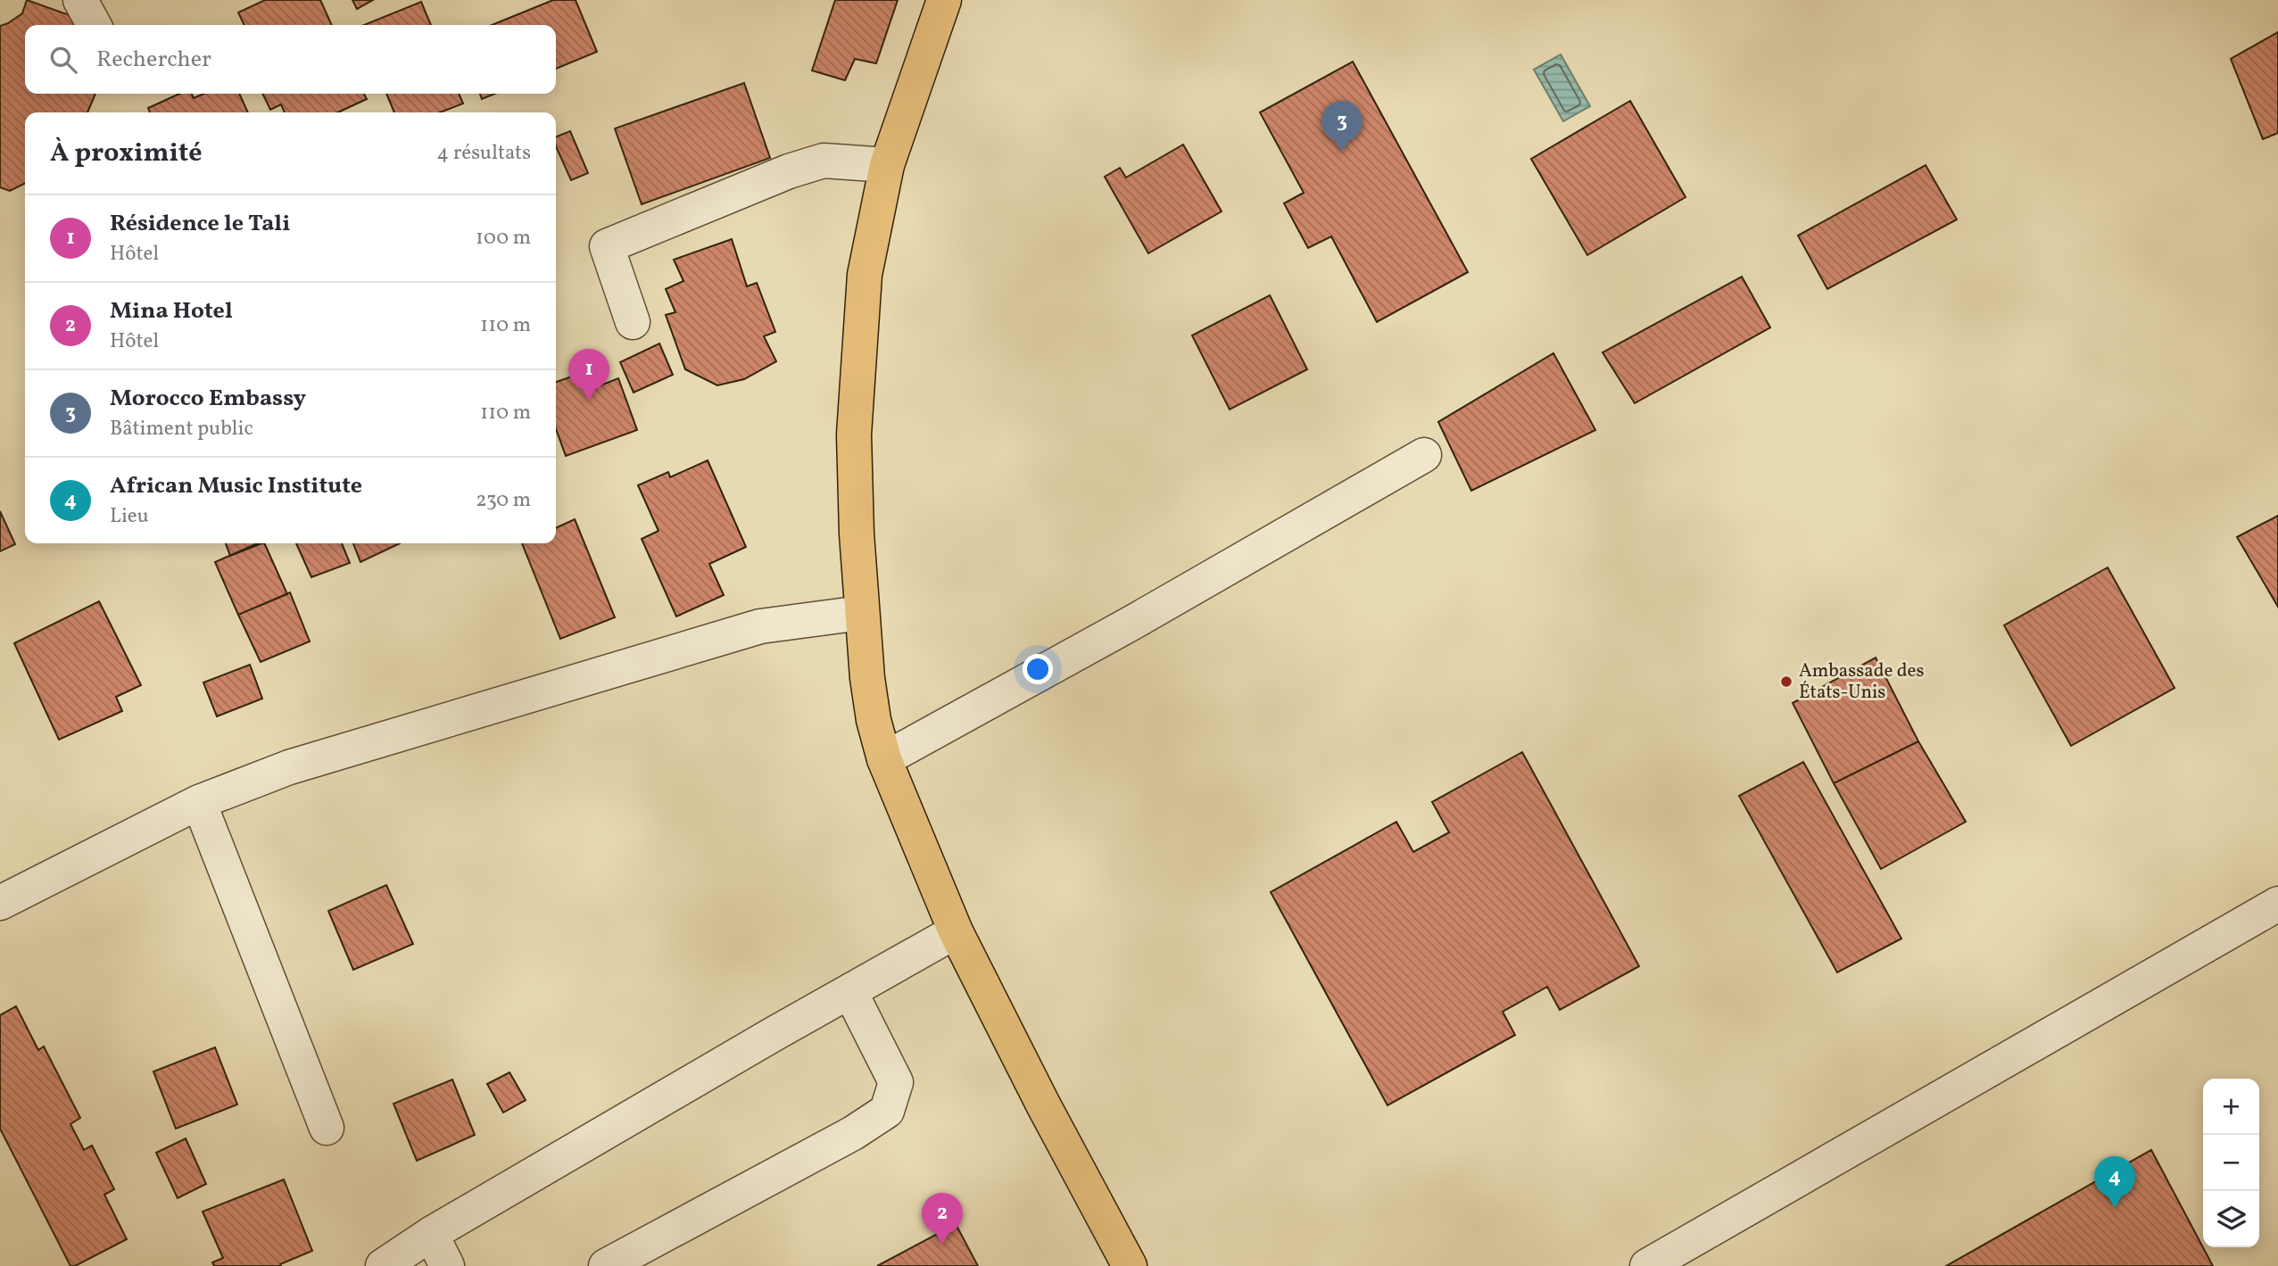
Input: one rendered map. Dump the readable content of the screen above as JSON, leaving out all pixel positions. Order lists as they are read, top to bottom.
{
  "places": ["Ambassade des États-Unis"],
  "page": {
    "search": "Rechercher",
    "pins": [
      "3",
      "1",
      "4",
      "2"
    ],
    "heading": ["À proximité", "4 résultats"],
    "list": [
      {
        "mark": "1",
        "name": "Résidence le Tali",
        "note": "Hôtel",
        "value": "100 m"
      },
      {
        "mark": "2",
        "name": "Mina Hotel",
        "note": "Hôtel",
        "value": "110 m"
      },
      {
        "mark": "3",
        "name": "Morocco Embassy",
        "note": "Bâtiment public",
        "value": "110 m"
      },
      {
        "mark": "4",
        "name": "African Music Institute",
        "note": "Lieu",
        "value": "230 m"
      }
    ],
    "map_buttons": ["+", "−"]
  }
}
